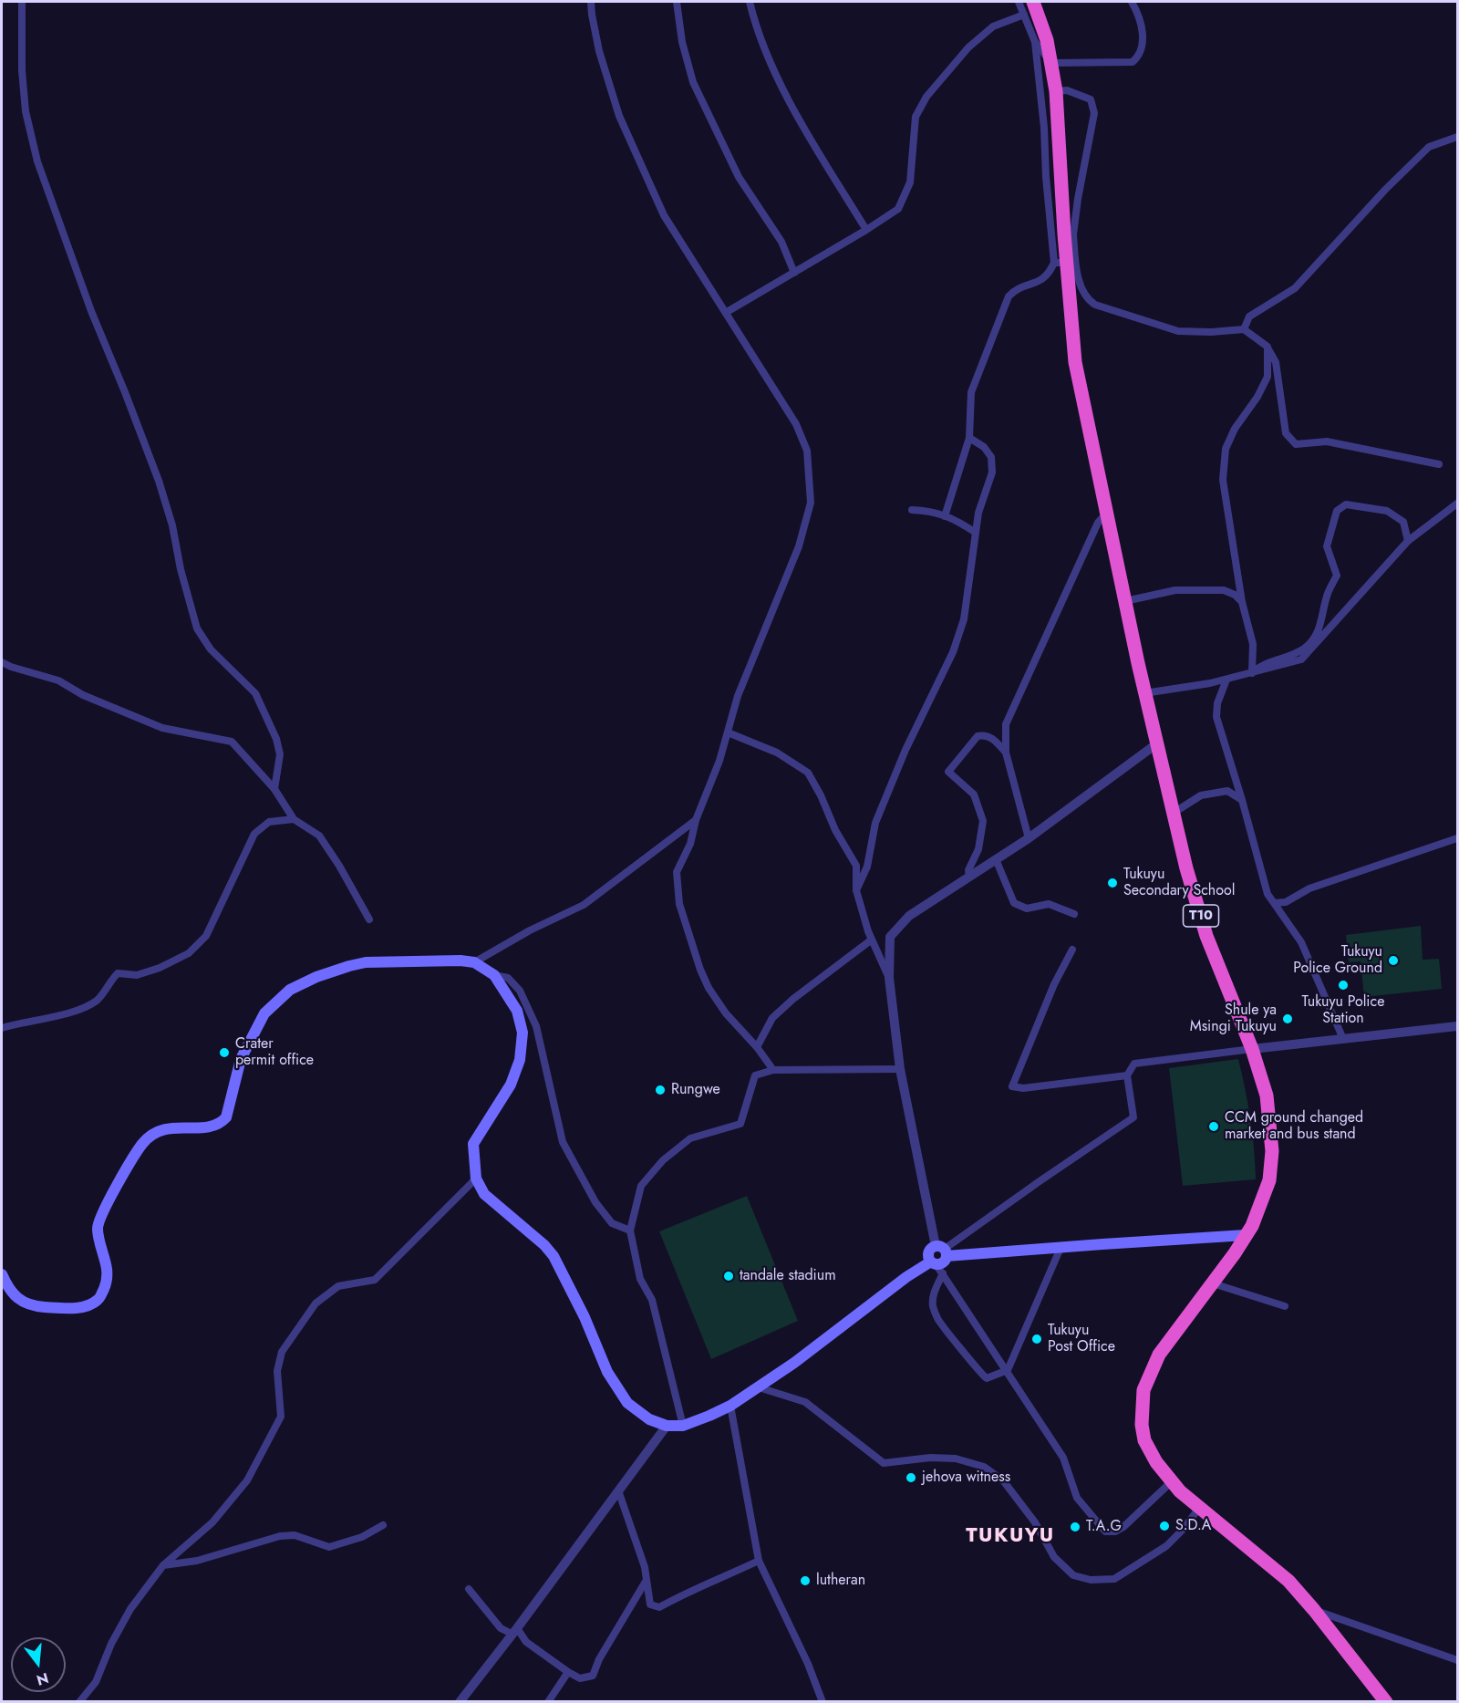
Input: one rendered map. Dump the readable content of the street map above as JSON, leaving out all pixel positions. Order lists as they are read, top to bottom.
{
  "streets": {
    "highway": ["T10"]
  },
  "districts": ["TUKUYU"],
  "places": [
    "Tukuyu Secondary School",
    "Tukuyu Police Ground",
    "Tukuyu Police Station",
    "Shule ya Msingi Tukuyu",
    "Crater permit office",
    "Rungwe",
    "CCM ground changed market and bus stand",
    "tandale stadium",
    "Tukuyu Post Office",
    "jehova witness",
    "S.D.A",
    "T.A.G",
    "lutheran"
  ],
  "north": "bottom"
}
